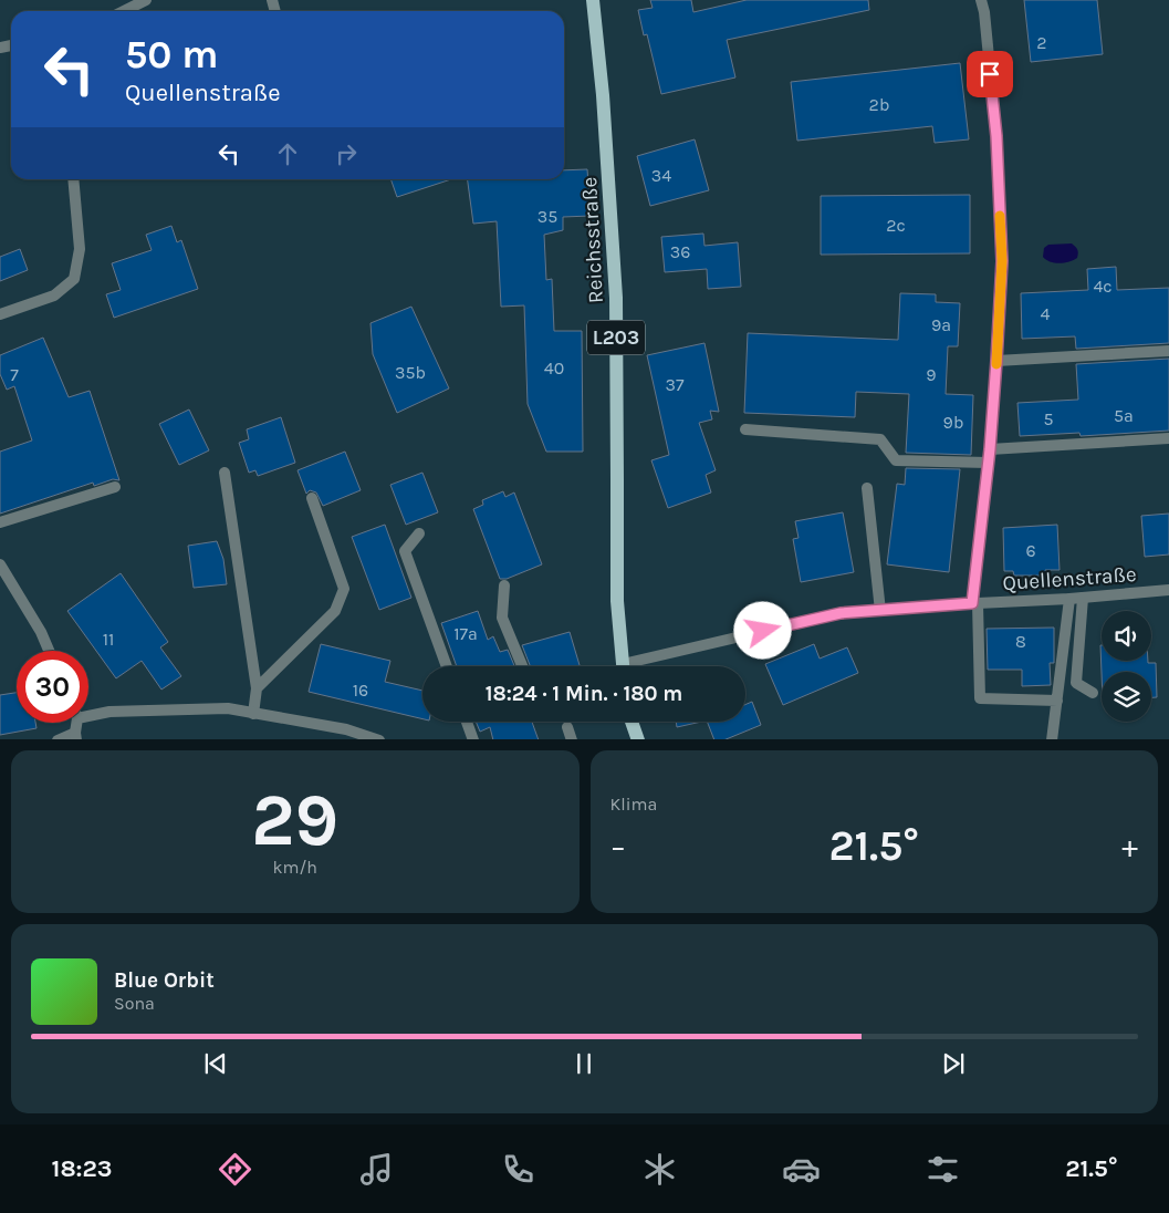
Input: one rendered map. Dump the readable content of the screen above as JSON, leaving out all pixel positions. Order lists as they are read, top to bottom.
{
  "streets": {
    "main road": ["Reichsstraße", "L203"],
    "street": ["Quellenstraße"]
  },
  "house_numbers": [
    "2",
    "2b",
    "34",
    "35",
    "2c",
    "36",
    "4c",
    "4",
    "9a",
    "40",
    "35b",
    "7",
    "9",
    "37",
    "5a",
    "5",
    "9b",
    "6",
    "17a",
    "11",
    "8",
    "16"
  ],
  "page": {
    "turn": ["50 m", "Quellenstraße"],
    "limit": "30",
    "trip": "18:24 · 1 Min. · 180 m",
    "tile": [
      ["29", "km/h"],
      "Klima"
    ],
    "heat": ["−", "21.5°", "+"],
    "song": ["Blue Orbit", "Sona"],
    "tabs": ["18:23", "21.5°"]
  }
}
